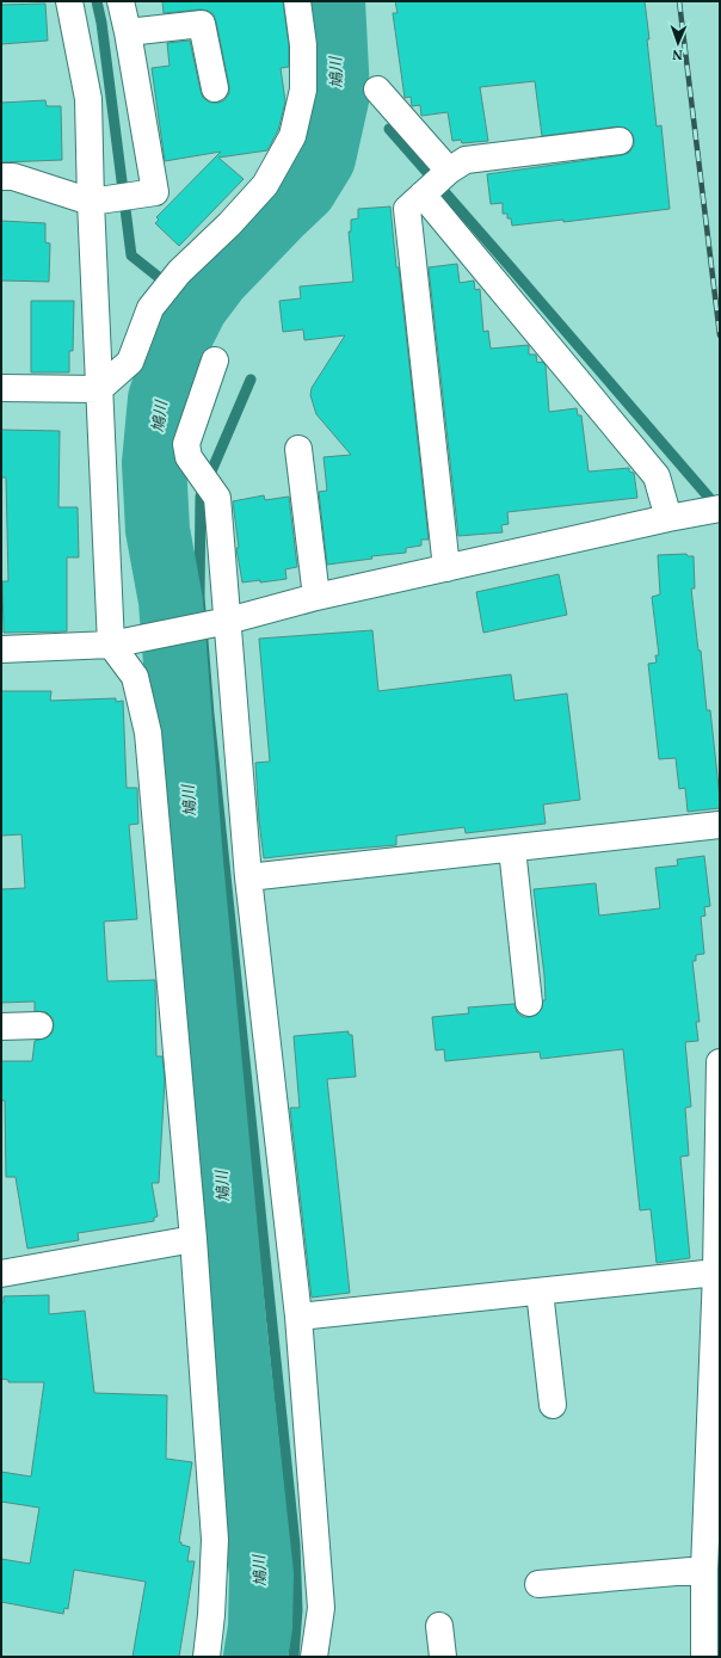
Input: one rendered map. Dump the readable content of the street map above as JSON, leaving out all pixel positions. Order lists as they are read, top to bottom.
{
  "water": ["鳩川"],
  "north": "bottom"
}
